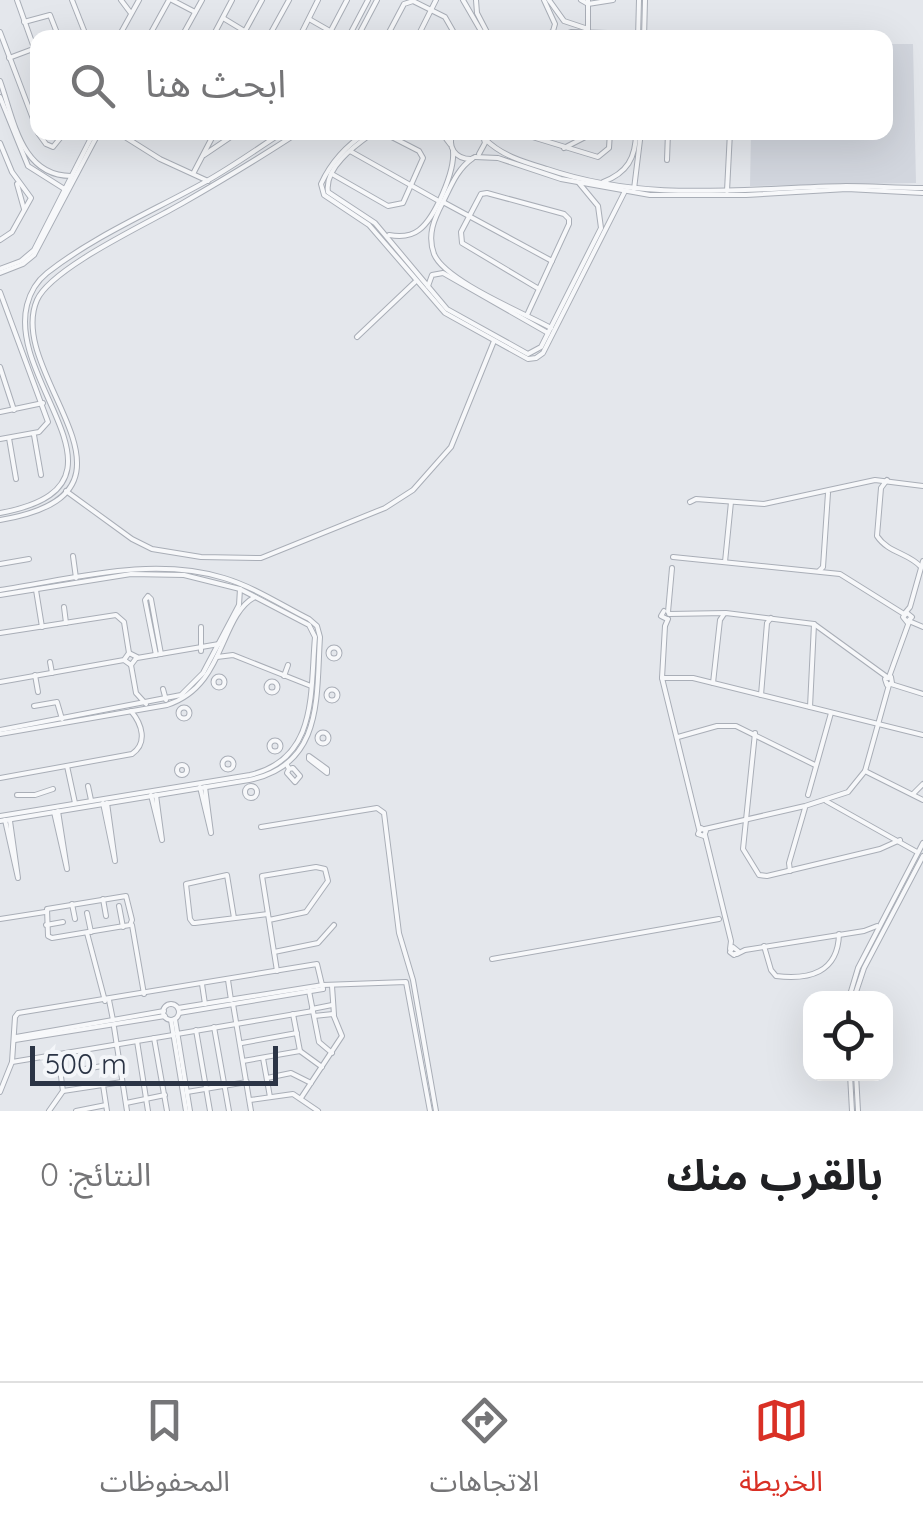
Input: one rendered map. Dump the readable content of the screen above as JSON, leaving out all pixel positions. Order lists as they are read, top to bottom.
{
  "scale_bar": "500 m",
  "page": {
    "search": "ابحث هنا",
    "scale": "500 m",
    "heading": ["بالقرب منك", "النتائج: 0"],
    "nav": ["الخريطة", "الاتجاهات", "المحفوظات"]
  }
}
